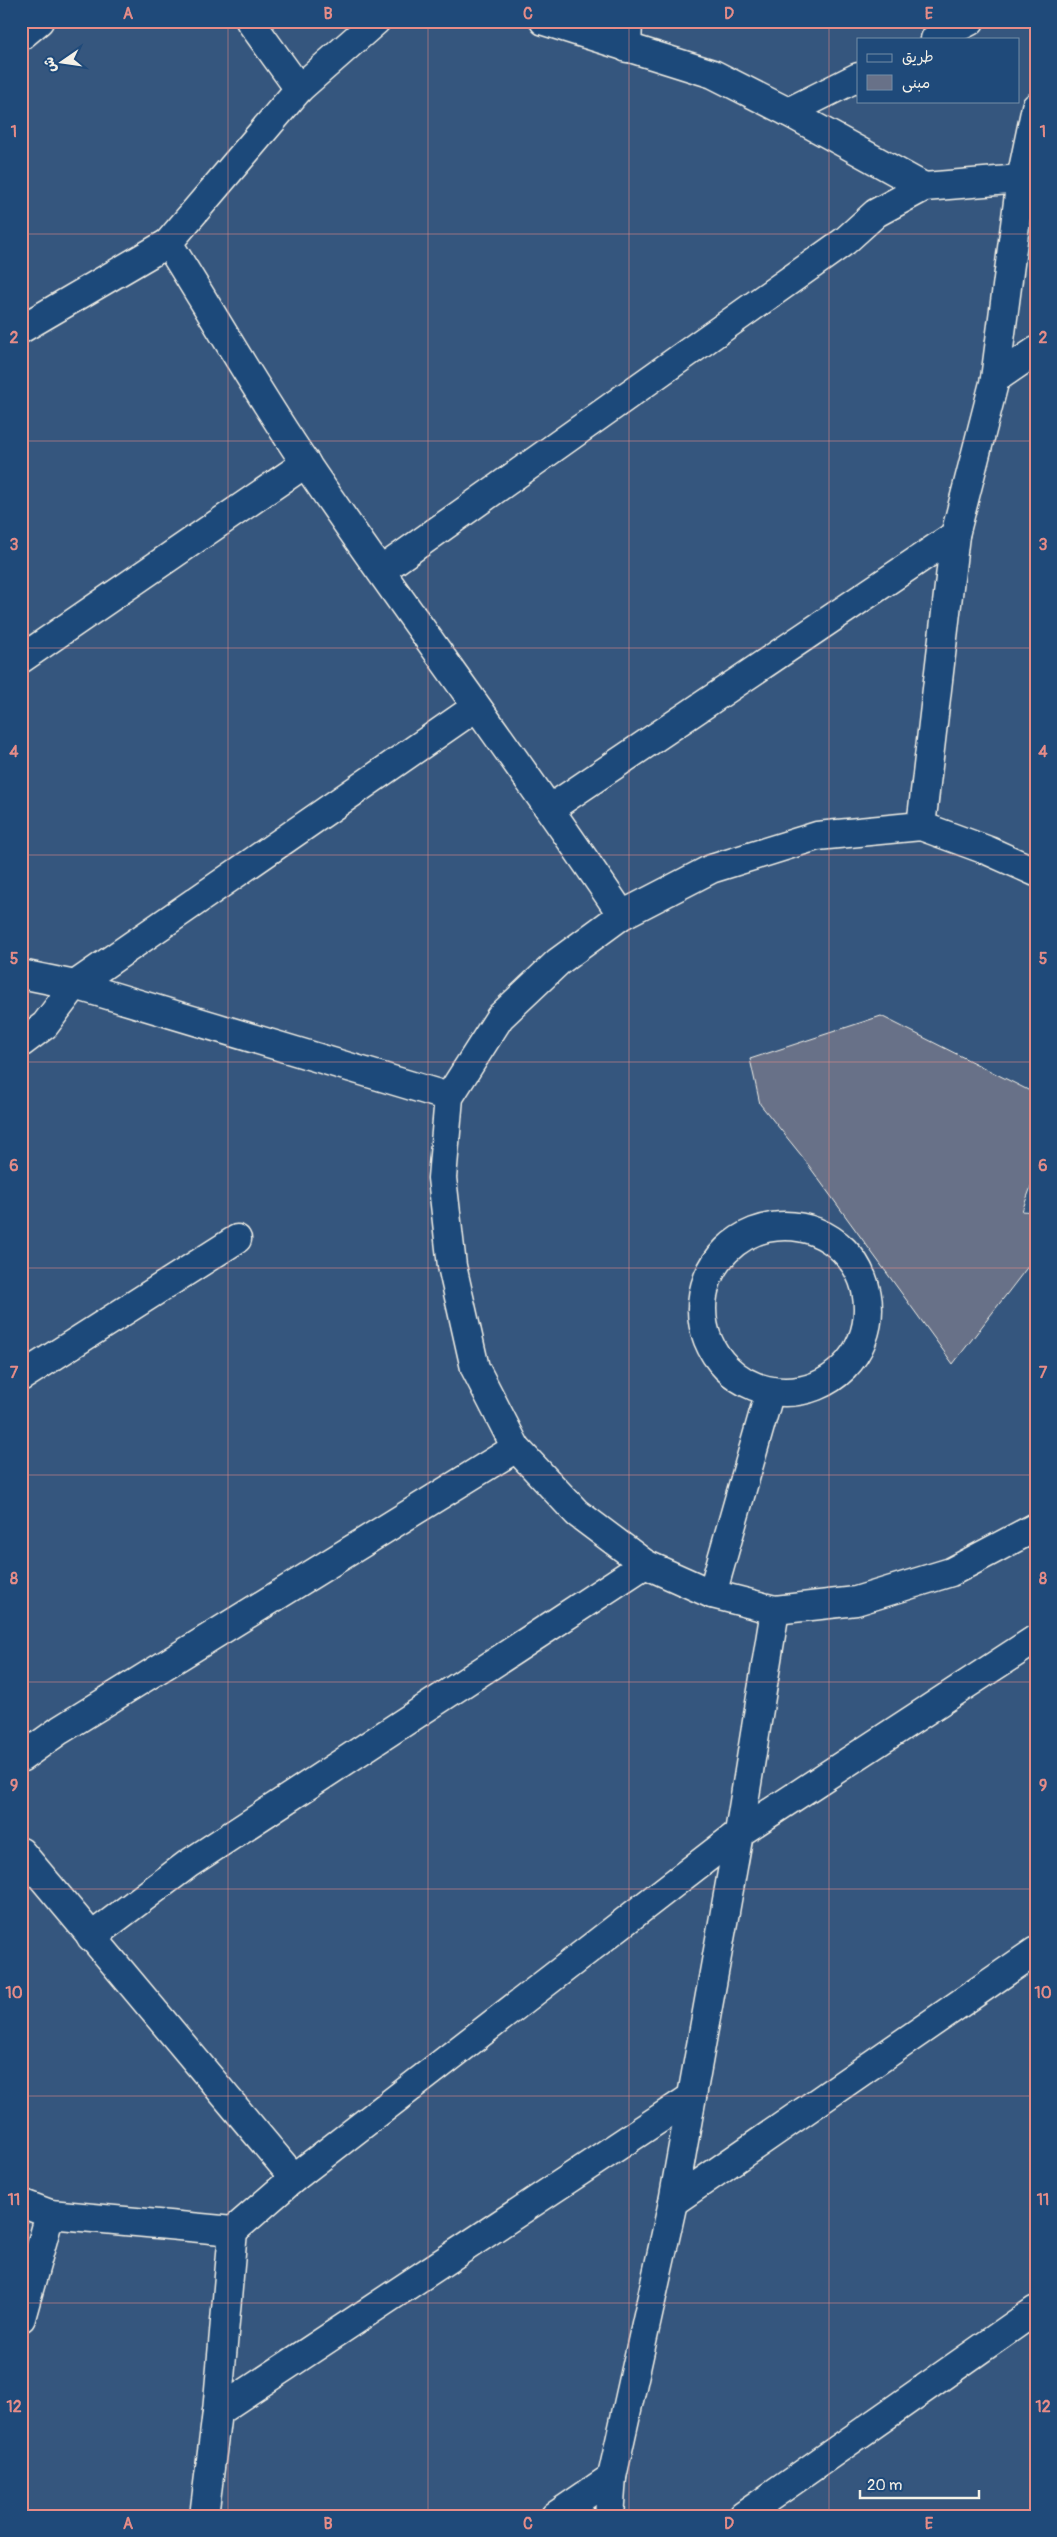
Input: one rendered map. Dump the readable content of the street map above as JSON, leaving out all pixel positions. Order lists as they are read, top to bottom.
{
  "legend": ["طريق", "مبنى"],
  "scale_bar": "20 m",
  "north": "left",
  "grid": {
    "columns": [
      "A",
      "B",
      "C",
      "D",
      "E"
    ],
    "rows": [
      "1",
      "2",
      "3",
      "4",
      "5",
      "6",
      "7",
      "8",
      "9",
      "10",
      "11",
      "12"
    ]
  }
}
